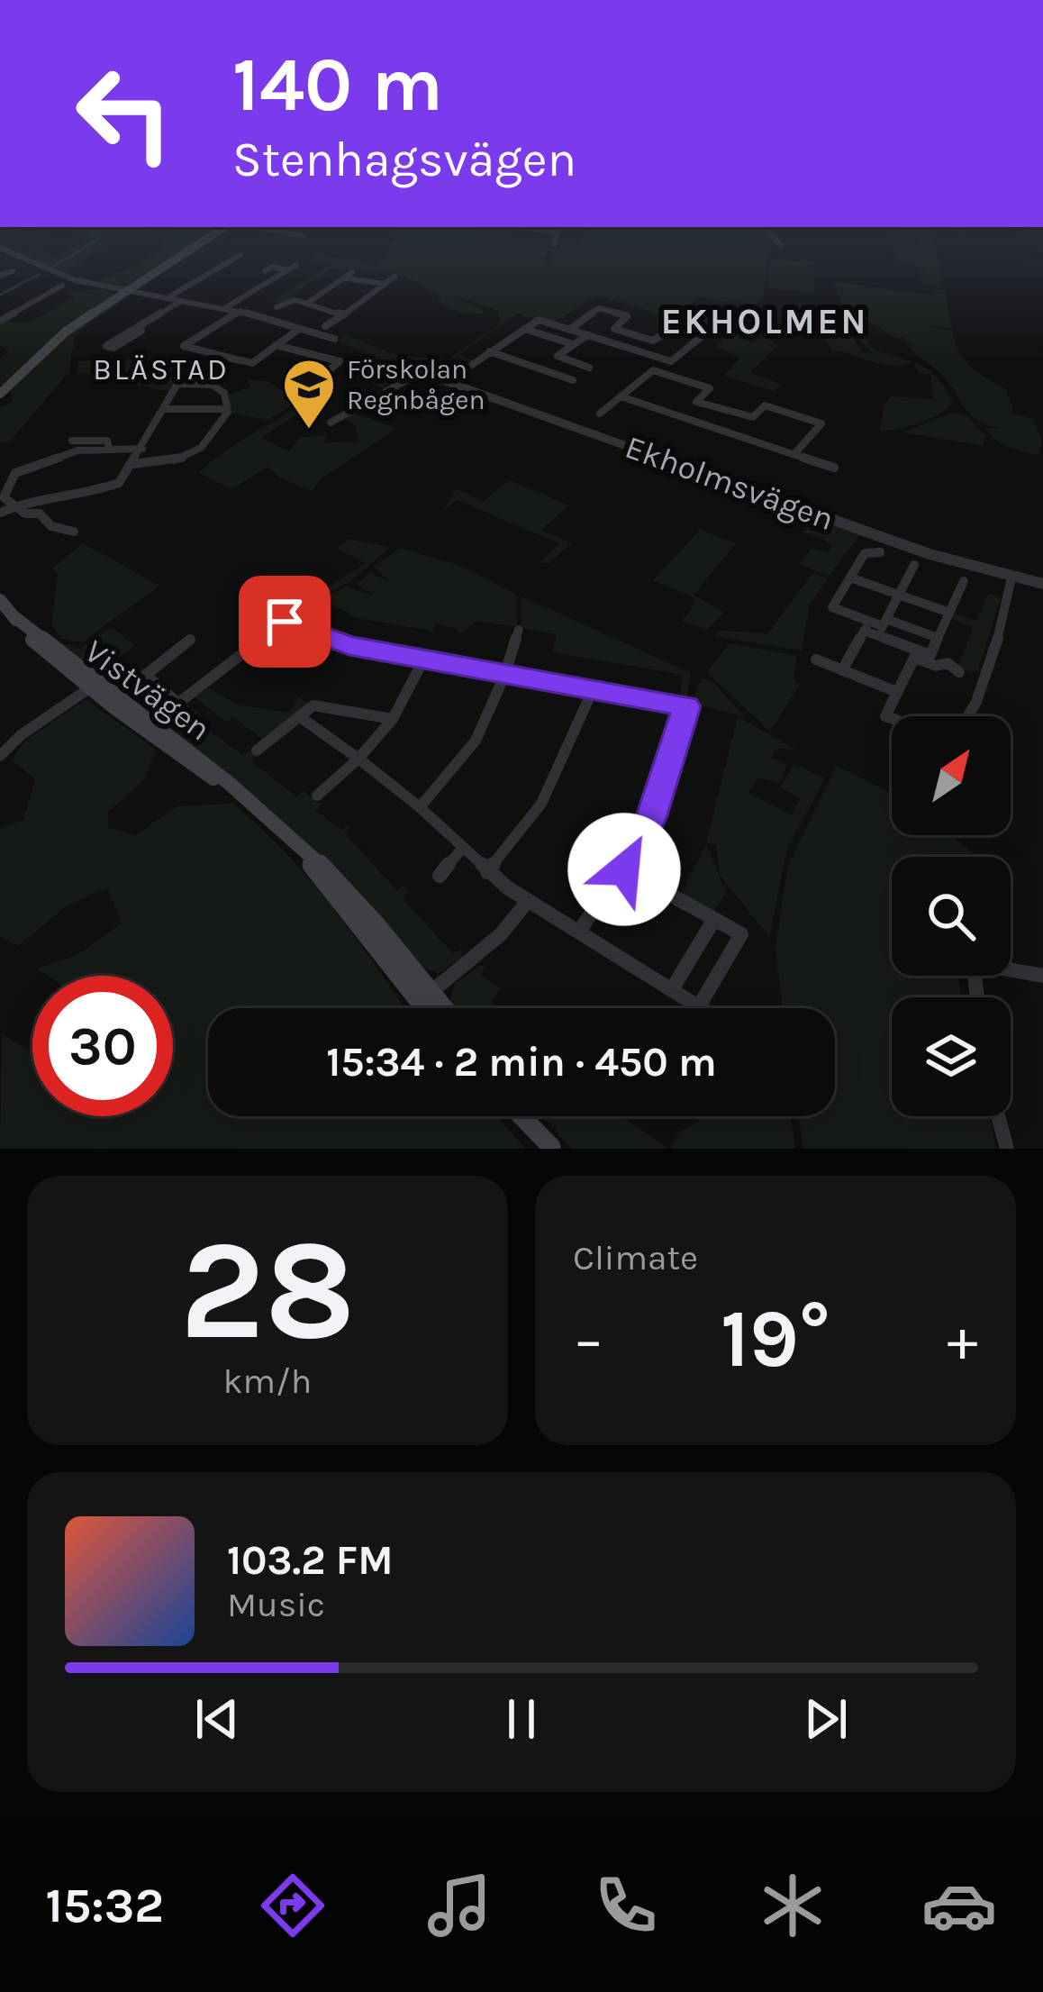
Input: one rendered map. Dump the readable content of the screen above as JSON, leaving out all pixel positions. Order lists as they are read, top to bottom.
{
  "streets": {
    "main road": ["Vistvägen"],
    "street": ["Ekholmsvägen"]
  },
  "districts": ["EKHOLMEN", "BLÄSTAD"],
  "places": {
    "school or university": ["Förskolan Regnbågen"]
  },
  "north": "top right",
  "page": {
    "turn": ["140 m", "Stenhagsvägen"],
    "limit": "30",
    "trip": "15:34 · 2 min · 450 m",
    "tile": [
      ["28", "km/h"],
      "Climate"
    ],
    "heat": ["−", "19°", "+"],
    "song": ["103.2 FM", "Music"],
    "tabs": "15:32"
  }
}
